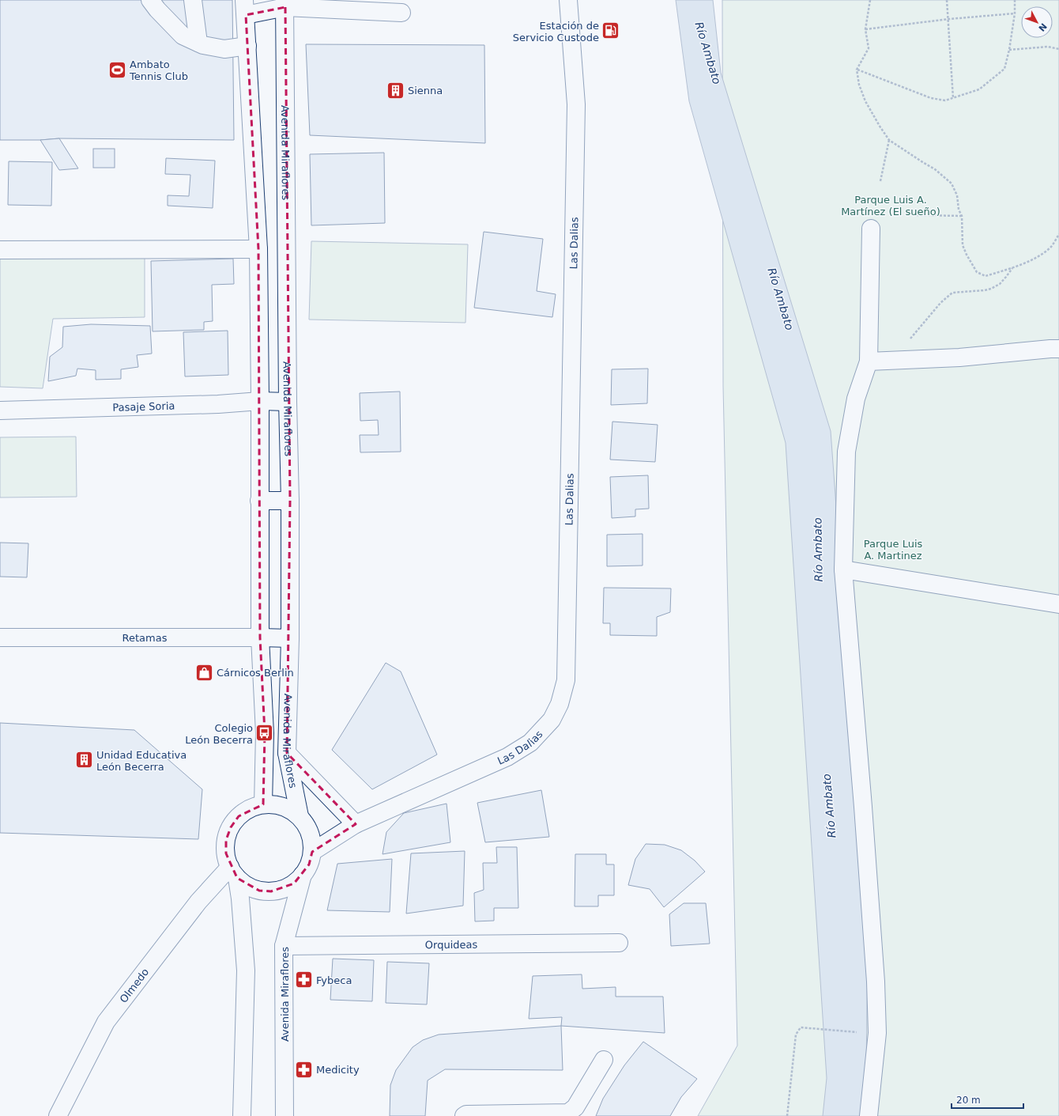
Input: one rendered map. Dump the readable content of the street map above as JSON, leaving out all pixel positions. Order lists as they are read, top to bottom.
{
  "streets": {
    "street": [
      "Avenida Miraflores",
      "Las Dalias",
      "Pasaje Soria",
      "Retamas",
      "Orquideas",
      "Olmedo"
    ]
  },
  "crossings": [
    ["Avenida Miraflores", "Las Dalias"],
    ["Avenida Miraflores", "Pasaje Soria"],
    ["Avenida Miraflores", "Retamas"],
    ["Avenida Miraflores", "Orquideas"],
    ["Avenida Miraflores", "Olmedo"],
    ["Las Dalias", "Olmedo"]
  ],
  "water": ["Río Ambato"],
  "parks": ["Parque Luis A. Martínez (El sueño)", "Parque Luis A. Martinez"],
  "places": {
    "fuel station": ["Estación de Servicio Custode"],
    "sports": ["Ambato Tennis Club"],
    "building": ["Sienna", "Unidad Educativa León Becerra"],
    "shop": ["Cárnicos Berlin"],
    "bus stop": ["Colegio León Becerra"],
    "pharmacy": ["Fybeca", "Medicity"]
  },
  "scale_bar": "20 m",
  "north": "bottom right"
}
